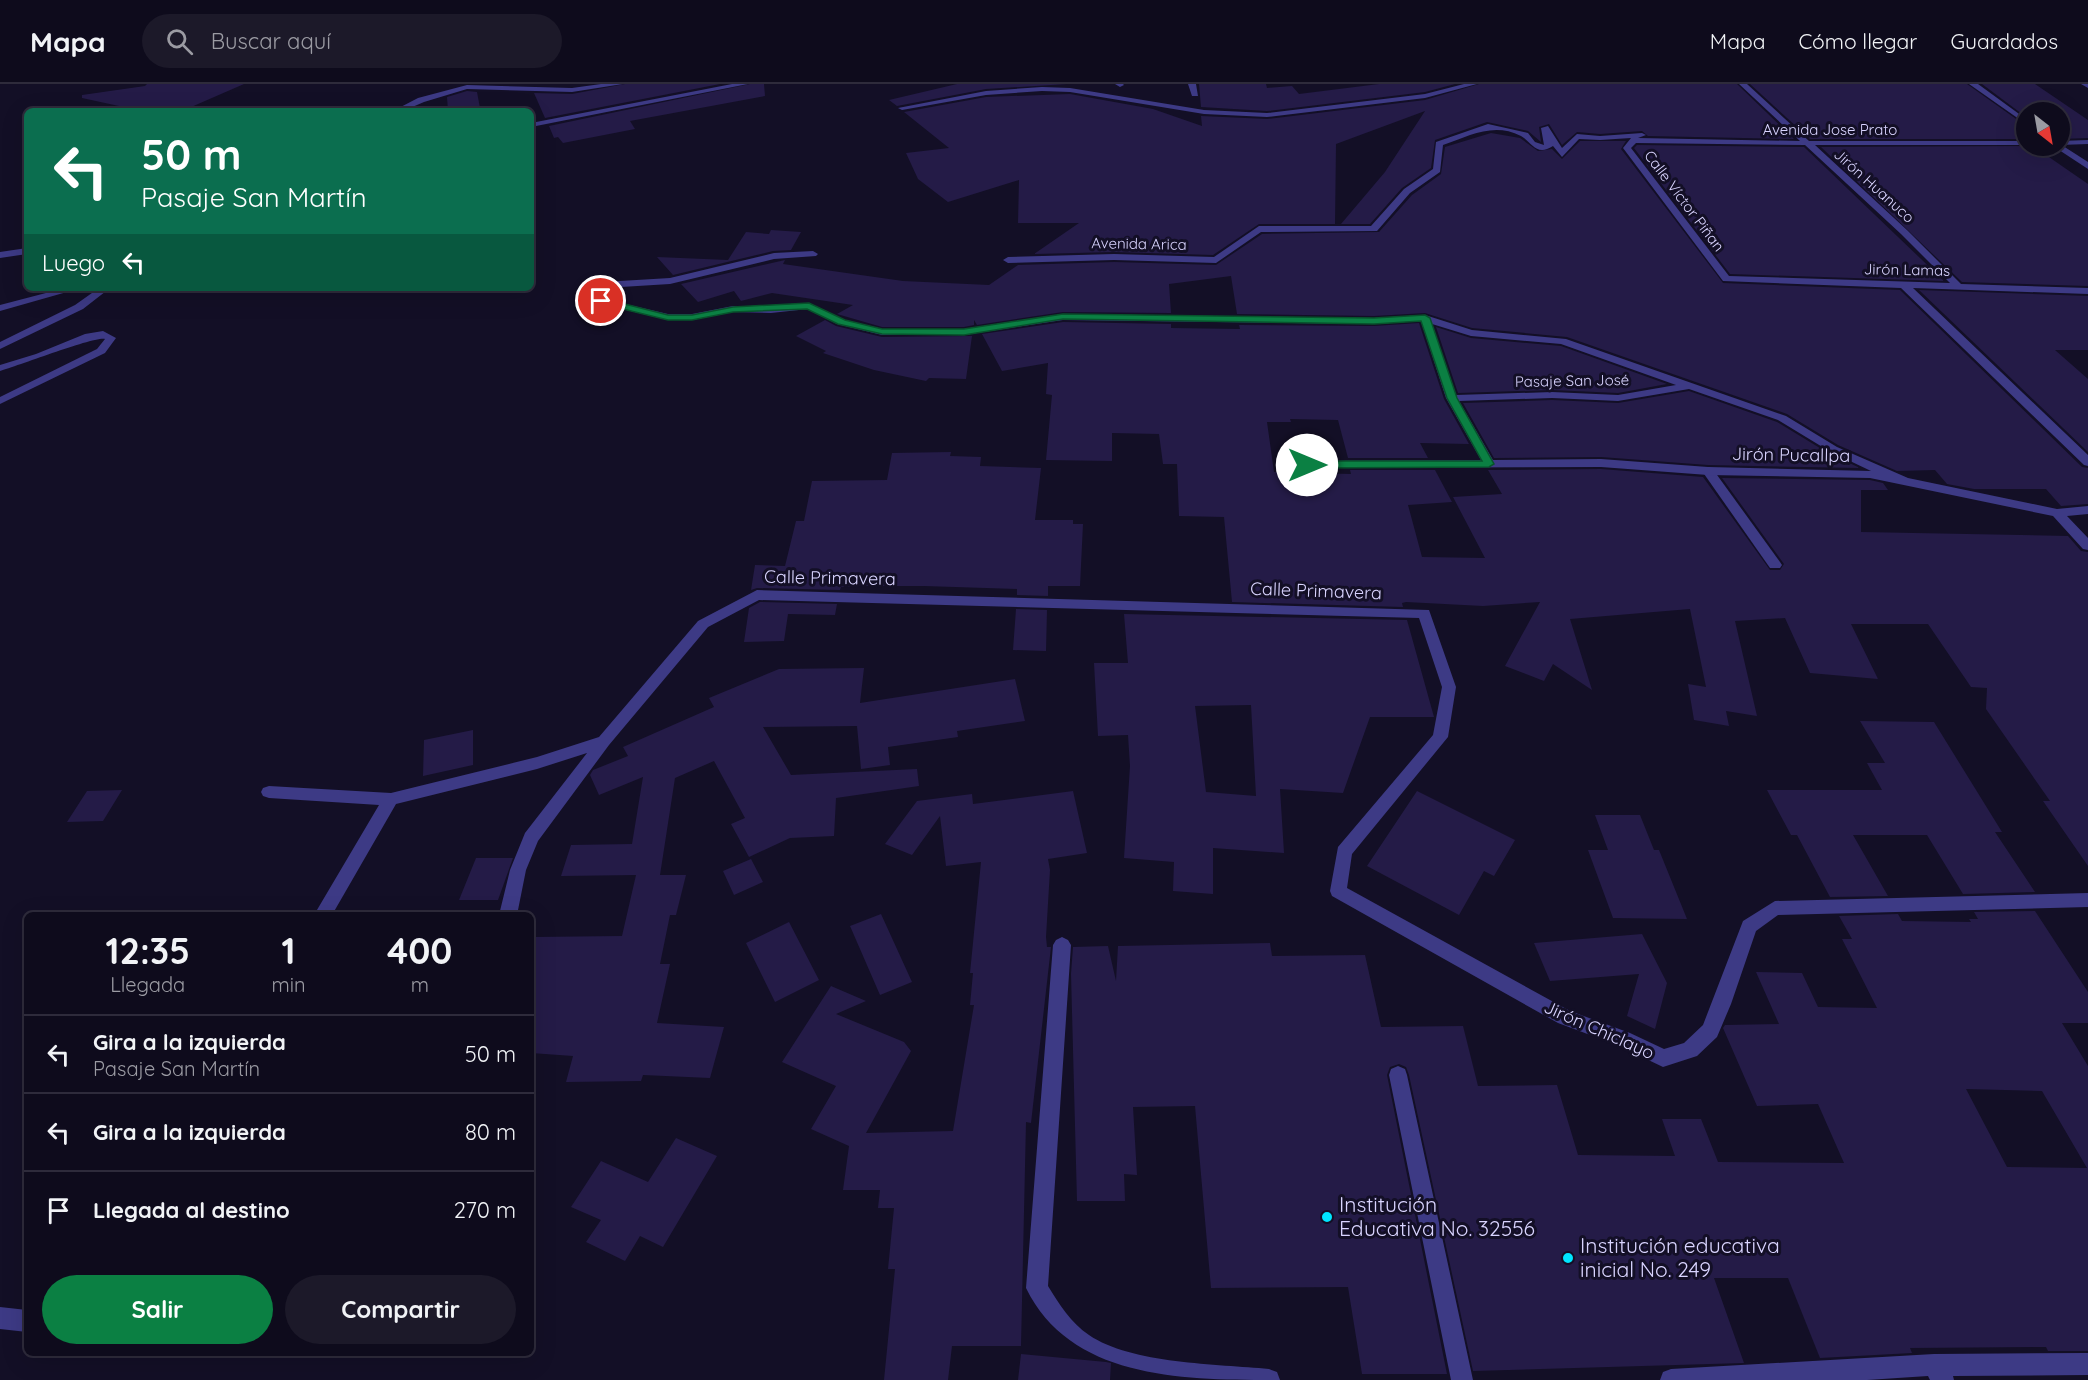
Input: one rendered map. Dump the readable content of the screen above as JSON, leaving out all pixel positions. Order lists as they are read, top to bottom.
{
  "streets": {
    "street": [
      "Avenida Jose Prato",
      "Jirón Huanuco",
      "Calle Víctor Piñan",
      "Avenida Arica",
      "Jirón Lamas",
      "Pasaje San José",
      "Jirón Pucallpa",
      "Calle Primavera",
      "Jirón Chiclayo"
    ]
  },
  "crossings": [
    ["Avenida Jose Prato", "Jirón Huanuco"],
    ["Avenida Jose Prato", "Calle Víctor Piñan"],
    ["Avenida Jose Prato", "Avenida Arica"],
    ["Jirón Huanuco", "Jirón Lamas"],
    ["Calle Víctor Piñan", "Jirón Lamas"],
    ["Calle Primavera", "Jirón Chiclayo"]
  ],
  "places": ["Institución Educativa No. 32556", "Institución educativa inicial No. 249"],
  "north": "bottom right",
  "page": {
    "header": "Mapa",
    "search": "Buscar aquí",
    "nav": ["Mapa", "Cómo llegar", "Guardados"],
    "turn": ["50 m", "Pasaje San Martín"],
    "then": "Luego",
    "eta": [
      "12:35",
      "Llegada",
      "1",
      "min",
      "400",
      "m"
    ],
    "list": [
      {
        "name": "Gira a la izquierda",
        "note": "Pasaje San Martín",
        "value": "50 m"
      },
      {
        "name": "Gira a la izquierda",
        "value": "80 m"
      },
      {
        "name": "Llegada al destino",
        "value": "270 m"
      }
    ],
    "buttons": ["Salir", "Compartir"]
  }
}
